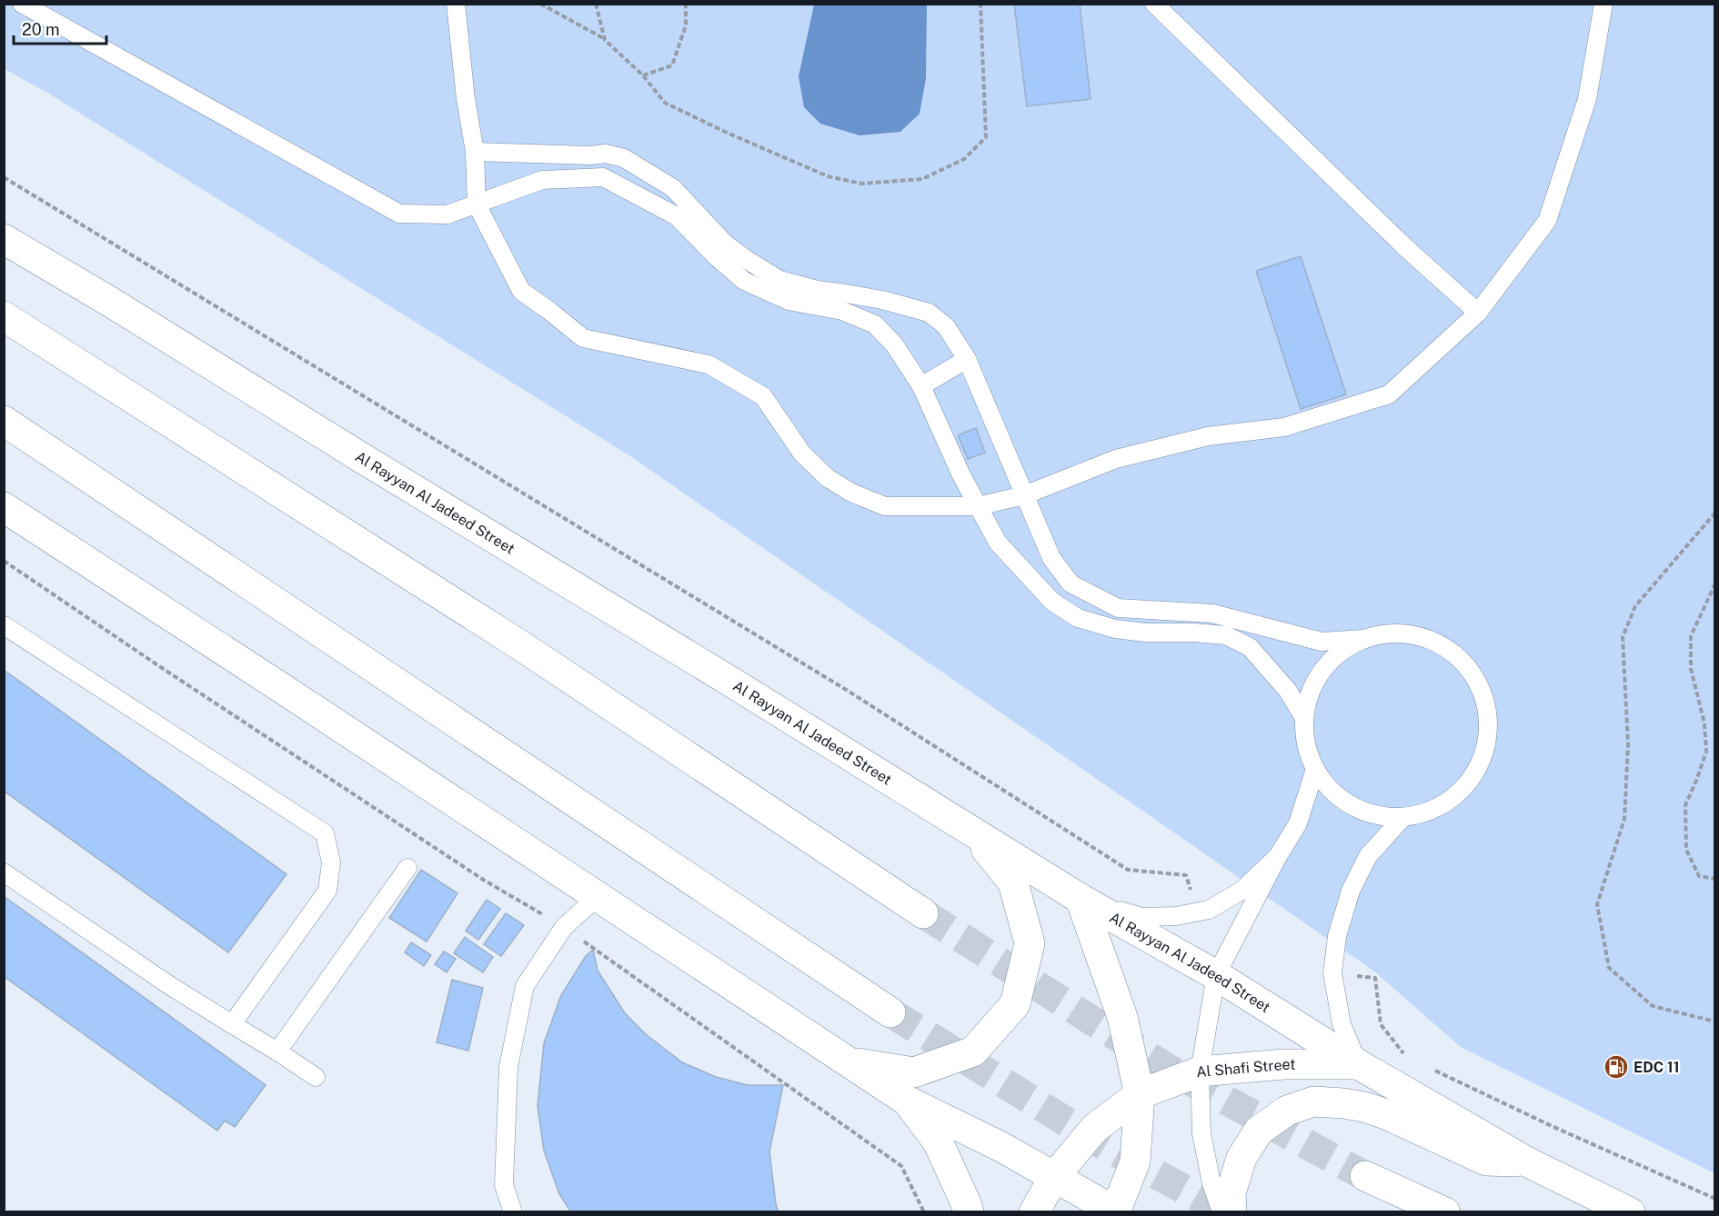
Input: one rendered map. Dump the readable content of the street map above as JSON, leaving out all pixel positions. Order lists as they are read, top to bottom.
{
  "streets": {
    "main road": ["Al Rayyan Al Jadeed Street", "Al Shafi Street"]
  },
  "crossings": [
    ["Al Rayyan Al Jadeed Street", "Al Shafi Street"]
  ],
  "places": {
    "fuel station": ["EDC 11"]
  },
  "scale_bar": "20 m"
}
